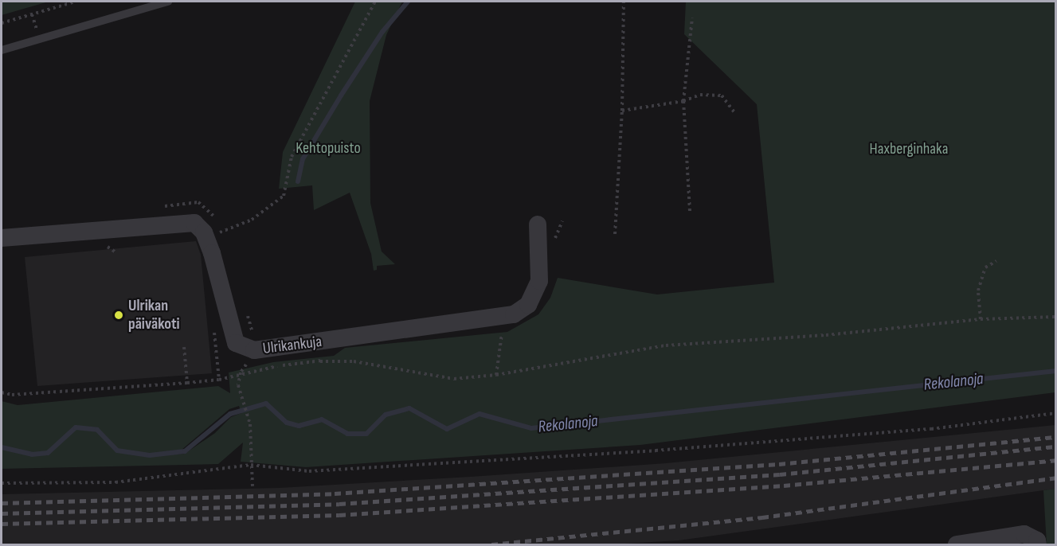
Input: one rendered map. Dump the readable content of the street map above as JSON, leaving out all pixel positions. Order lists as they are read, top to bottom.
{
  "streets": {
    "street": ["Ulrikankuja"]
  },
  "water": ["Rekolanoja"],
  "parks": ["Kehtopuisto", "Haxberginhaka"],
  "places": ["Ulrikan päiväkoti"]
}
